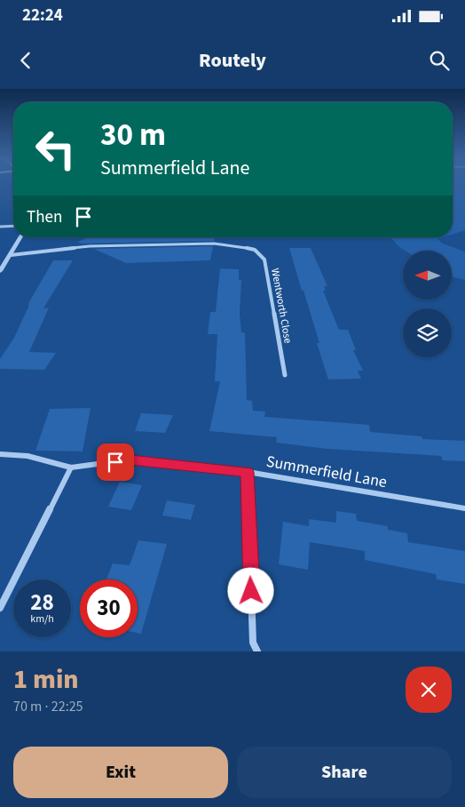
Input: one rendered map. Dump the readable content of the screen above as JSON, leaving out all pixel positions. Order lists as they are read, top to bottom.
{
  "streets": {
    "street": ["Wentworth Close", "Summerfield Lane"]
  },
  "north": "left",
  "page": {
    "status": "22:24",
    "header": "Routely",
    "turn": ["30 m", "Summerfield Lane"],
    "then": "Then",
    "speed": "28 km/h",
    "limit": "30",
    "heading": ["1 min", "70 m · 22:25"],
    "buttons": ["Exit", "Share"]
  }
}
